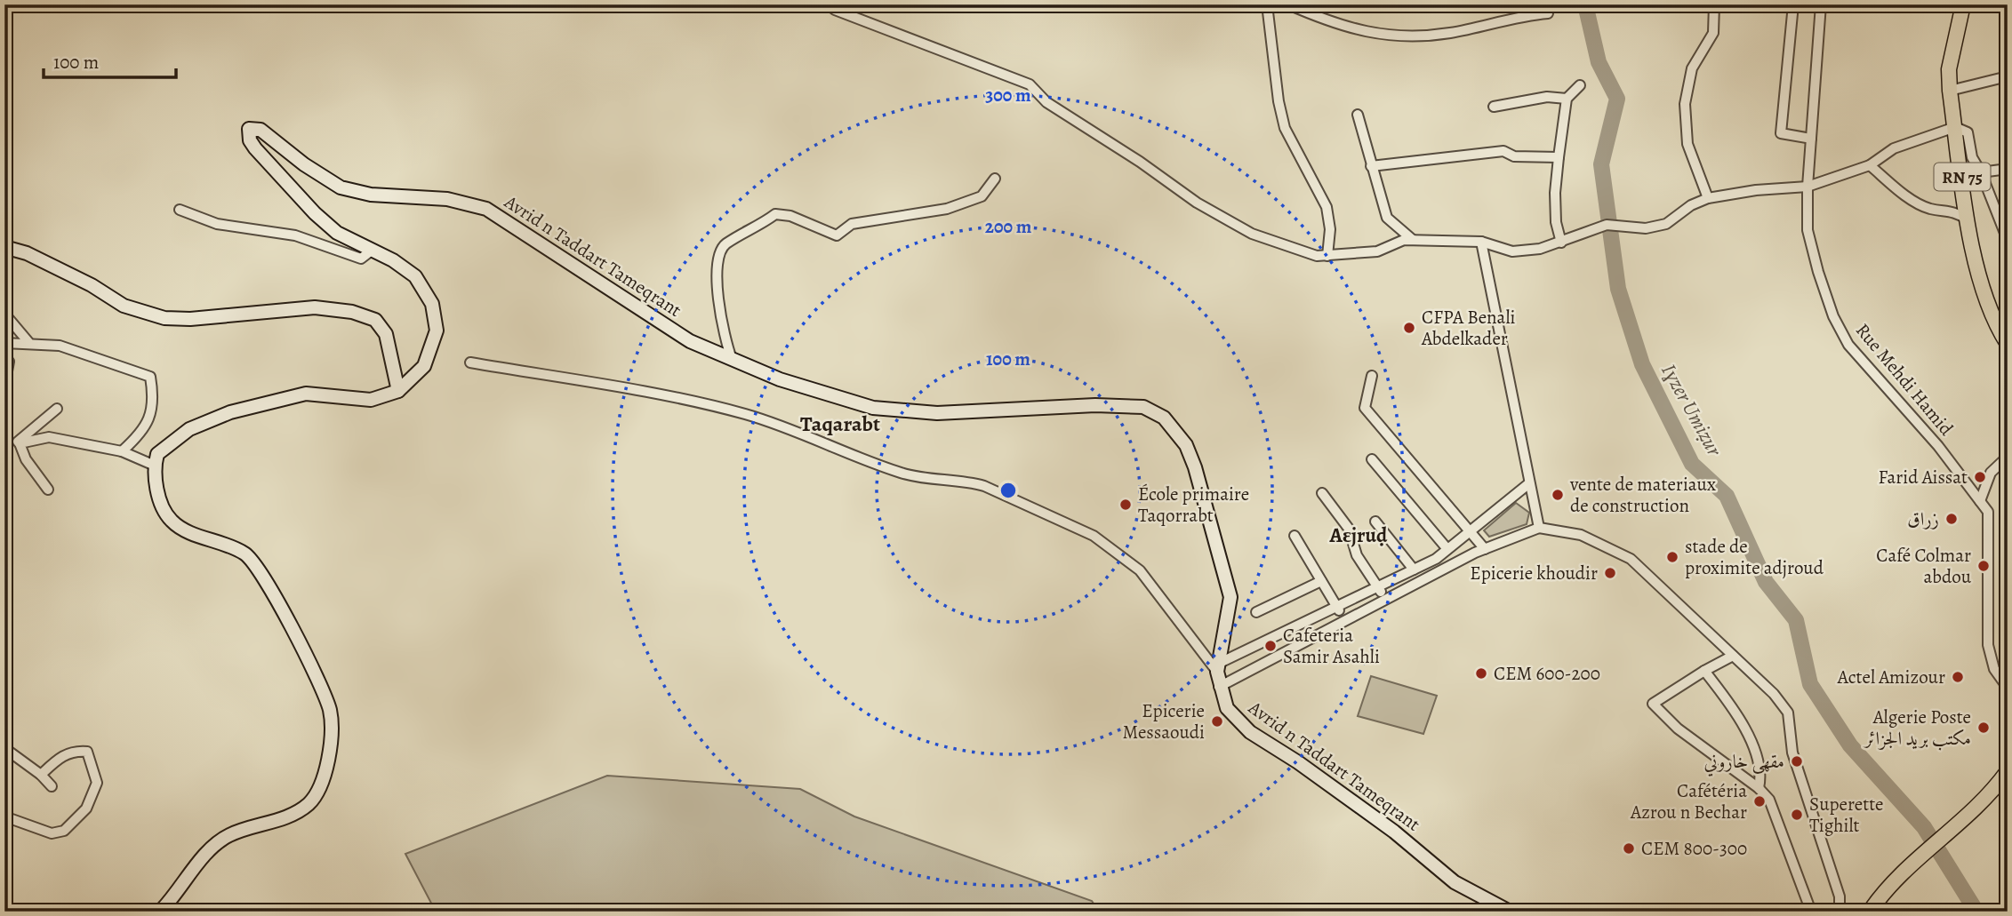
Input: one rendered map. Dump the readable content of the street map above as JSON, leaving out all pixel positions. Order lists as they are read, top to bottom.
{
  "streets": {
    "main road": ["RN 75", "Avrid n Taddart Tameqrant"],
    "street": ["Rue Mehdi Hamid"]
  },
  "districts": ["Taqarabt", "Aɛjruḍ"],
  "water": ["Iɣzer Umiẓur"],
  "places": [
    "CFPA Benali Abdelkader",
    "Farid Aissat",
    "vente de materiaux de construction",
    "École primaire Taqorrabt",
    "زراق",
    "stade de proximite adjroud",
    "Café Colmar abdou",
    "Epicerie khoudir",
    "Cafeteria Samir Asahli",
    "CEM 600-200",
    "Actel Amizour",
    "Epicerie Messaoudi",
    "Algerie Poste مكتب بريد الجزائر",
    "مقهى خاروني",
    "Cafétéria Azrou n Bechar",
    "Superette Tighilt",
    "CEM 800-300"
  ],
  "scale_bar": "100 m",
  "rings": ["300 m", "200 m", "100 m"]
}
